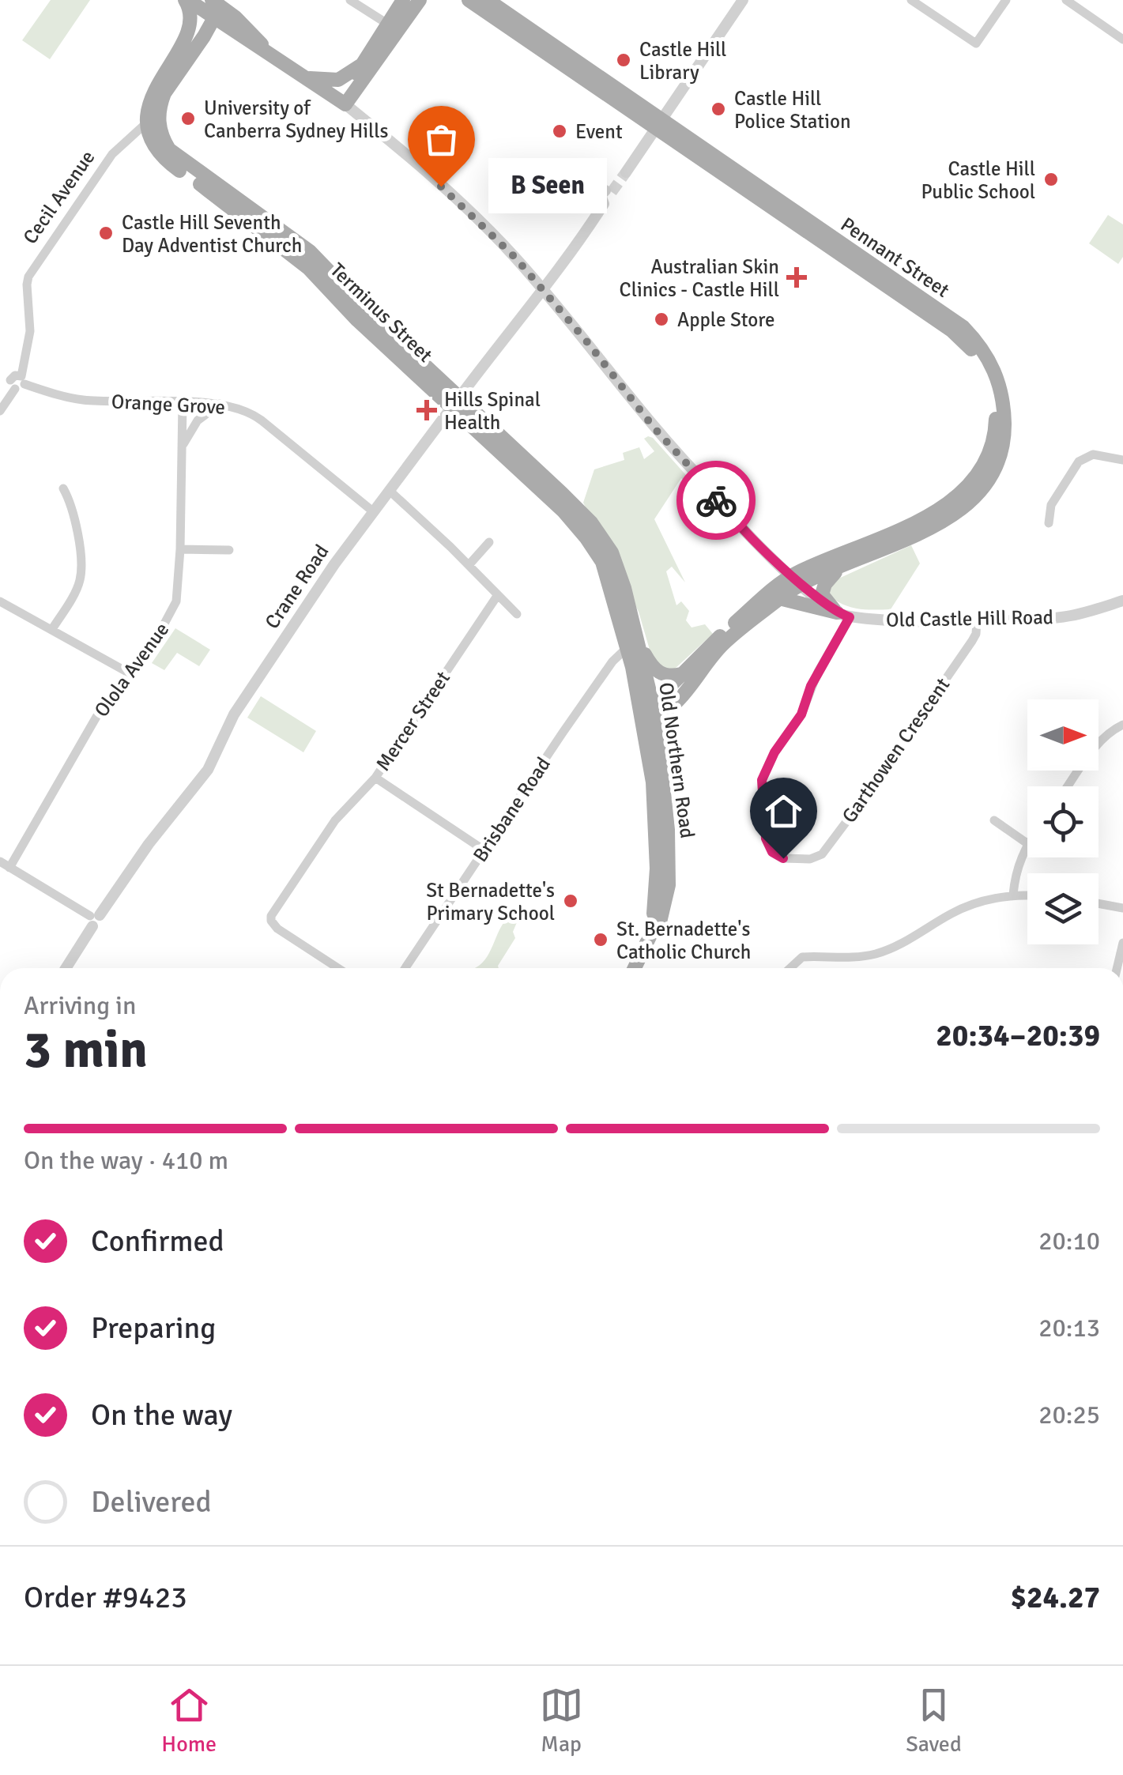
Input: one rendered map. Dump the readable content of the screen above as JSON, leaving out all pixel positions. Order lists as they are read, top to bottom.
{
  "streets": {
    "main road": ["Pennant Street", "Terminus Street", "Old Northern Road"],
    "street": [
      "Cecil Avenue",
      "Orange Grove",
      "Crane Road",
      "Old Castle Hill Road",
      "Olola Avenue",
      "Mercer Street",
      "Garthowen Crescent",
      "Brisbane Road"
    ]
  },
  "crossings": [
    ["Cecil Avenue", "Terminus Street"],
    ["Cecil Avenue", "Orange Grove"],
    ["Terminus Street", "Crane Road"],
    ["Terminus Street", "Old Northern Road"],
    ["Orange Grove", "Crane Road"],
    ["Orange Grove", "Olola Avenue"],
    ["Old Castle Hill Road", "Garthowen Crescent"],
    ["Mercer Street", "Brisbane Road"],
    ["Old Northern Road", "Brisbane Road"]
  ],
  "places": {
    "other": [
      "Castle Hill Library",
      "Castle Hill Police Station",
      "University of Canberra Sydney Hills",
      "Event",
      "Castle Hill Public School",
      "B Seen",
      "Castle Hill Seventh Day Adventist Church",
      "Apple Store",
      "St Bernadette's Primary School",
      "St. Bernadette's Catholic Church"
    ],
    "health": ["Australian Skin Clinics - Castle Hill", "Hills Spinal Health"]
  },
  "north": "right",
  "page": {
    "bubble": "B Seen",
    "heading": ["3 min", "Arriving in", "20:34–20:39"],
    "panel": ["Order #9423", "$24.27"],
    "bar": "On the way · 410 m",
    "list": [
      ["Confirmed", "20:10"],
      ["Preparing", "20:13"],
      ["On the way", "20:25"],
      "Delivered"
    ],
    "tabs": ["Home", "Map", "Saved"]
  }
}
